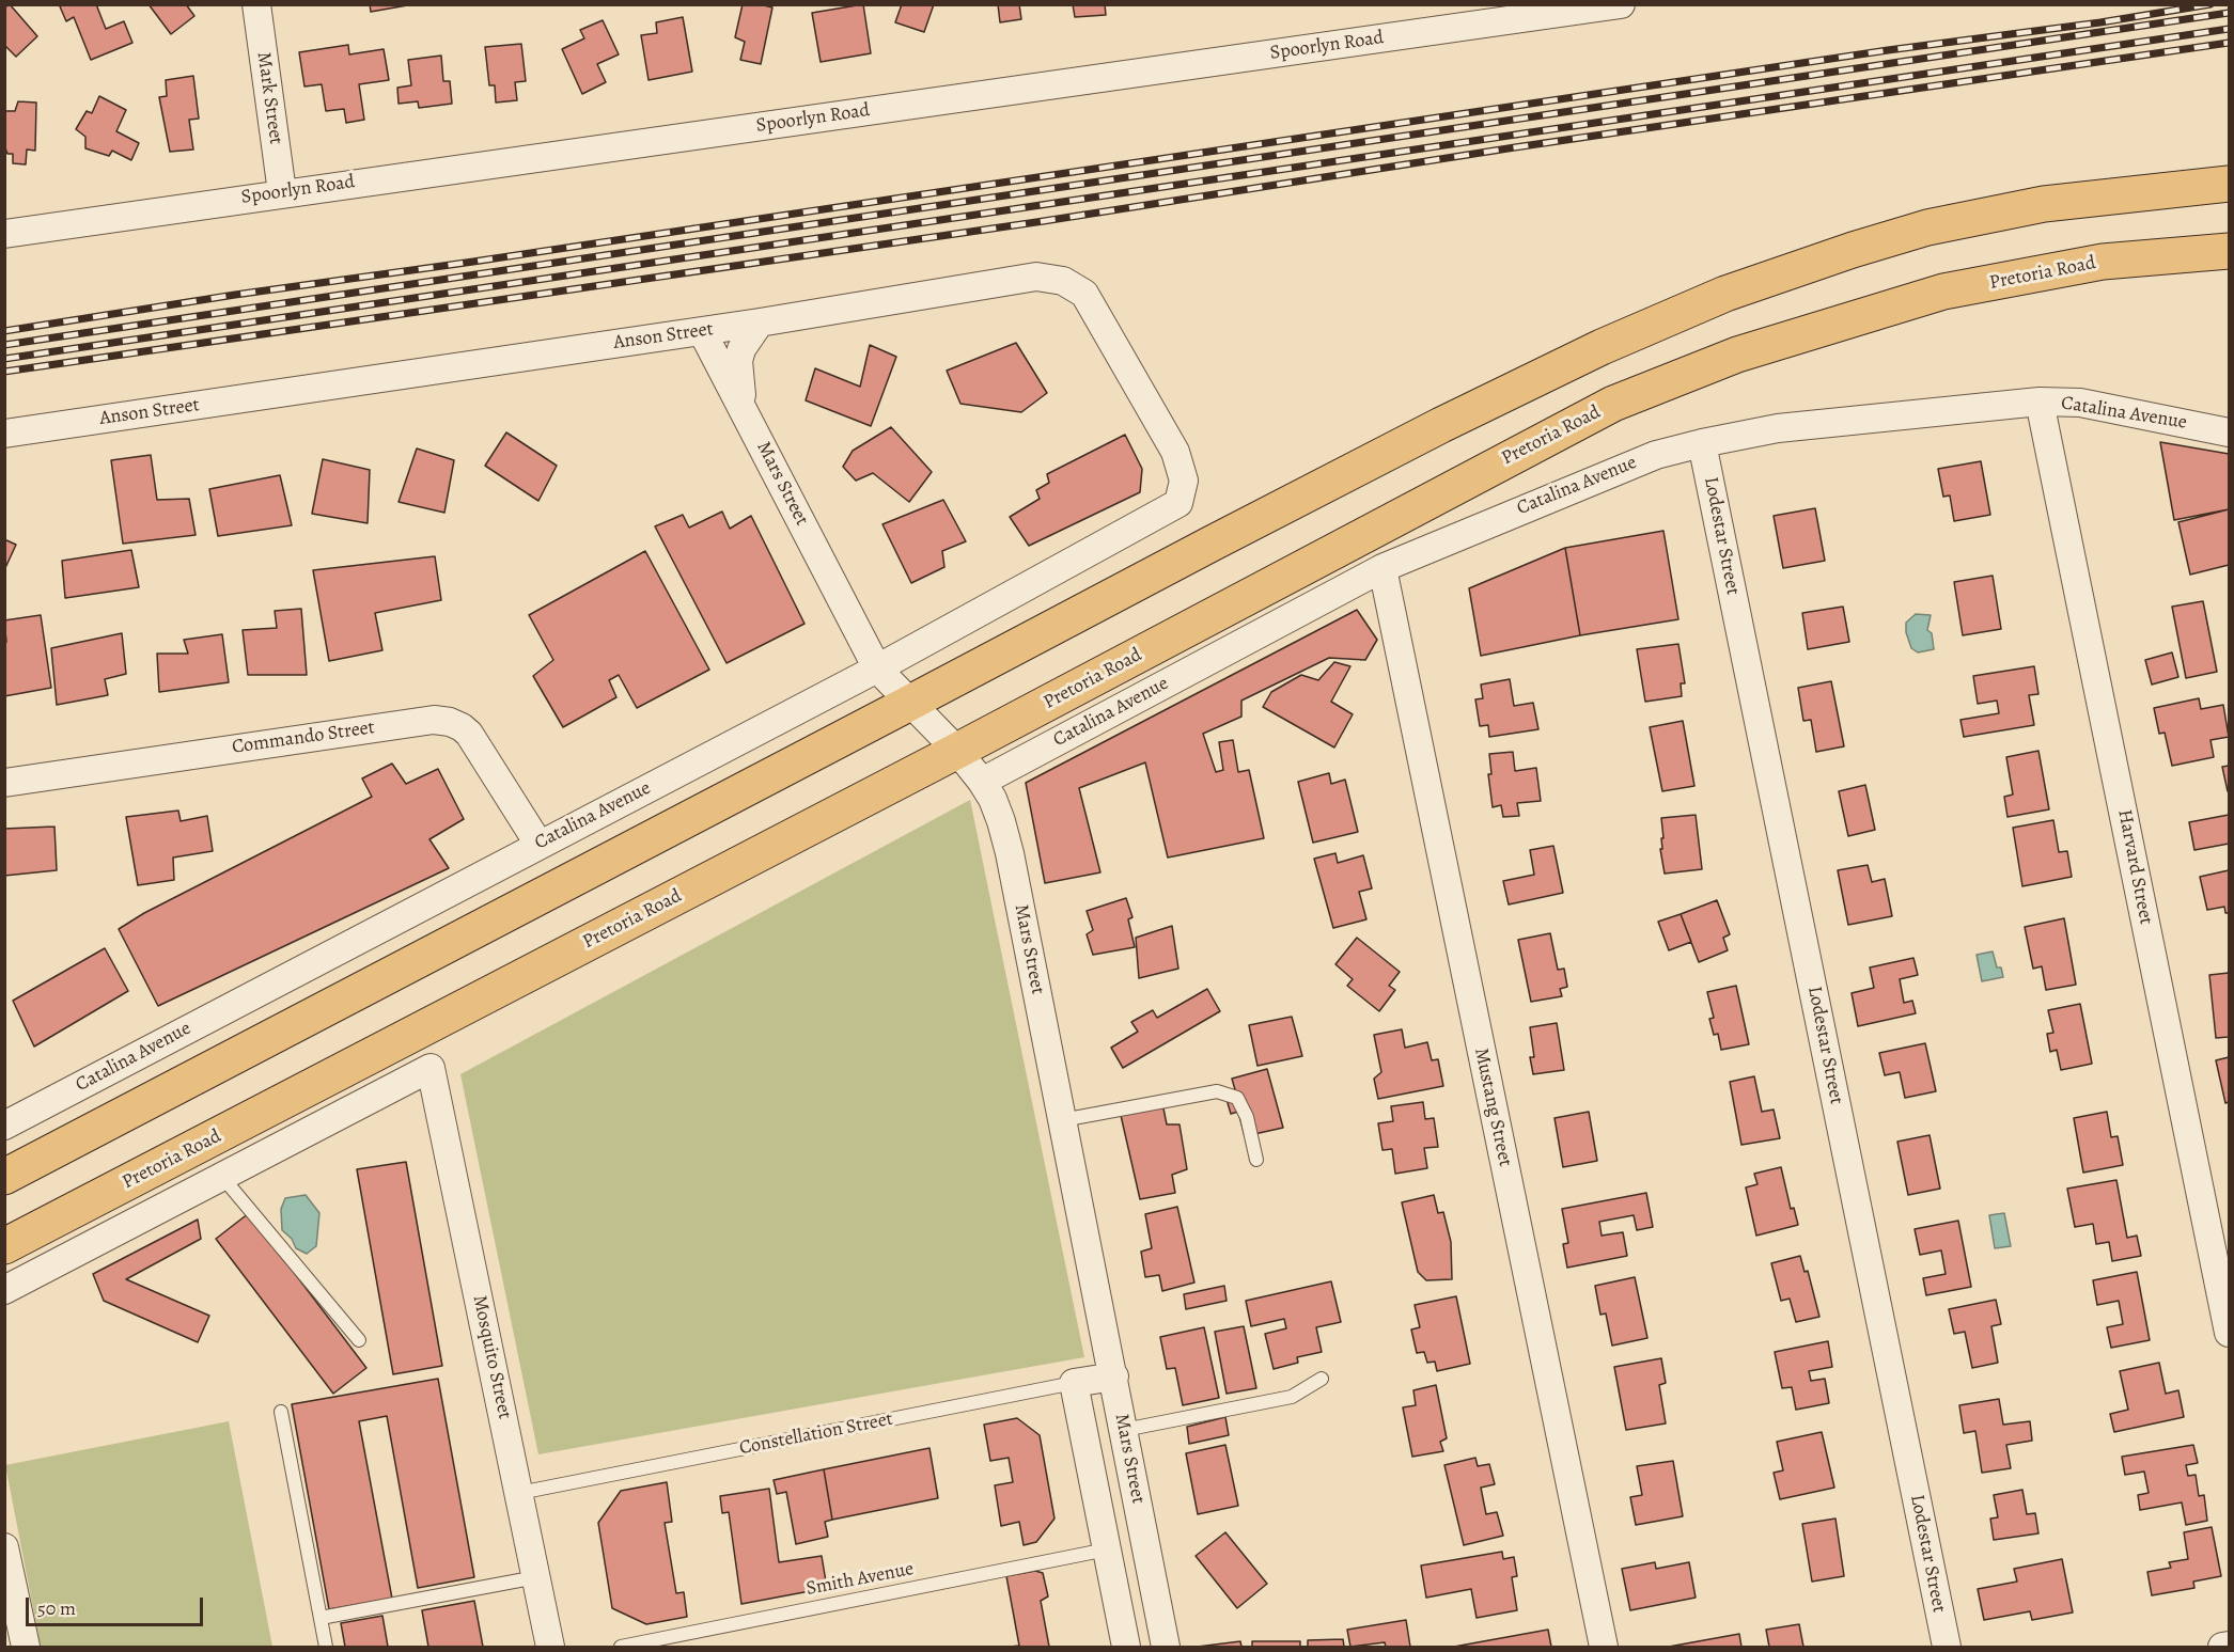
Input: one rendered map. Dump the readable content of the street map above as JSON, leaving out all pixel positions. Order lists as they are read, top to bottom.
{
  "streets": {
    "main road": ["Pretoria Road"],
    "street": [
      "Spoorlyn Road",
      "Mark Street",
      "Anson Street",
      "Catalina Avenue",
      "Mars Street",
      "Lodestar Street",
      "Commando Street",
      "Harvard Street",
      "Mustang Street",
      "Mosquito Street",
      "Constellation Street"
    ],
    "lane": ["Smith Avenue"]
  },
  "crossings": [
    ["Spoorlyn Road", "Mark Street"],
    ["Pretoria Road", "Mars Street"],
    ["Anson Street", "Catalina Avenue"],
    ["Anson Street", "Mars Street"],
    ["Catalina Avenue", "Mars Street"],
    ["Catalina Avenue", "Lodestar Street"],
    ["Catalina Avenue", "Commando Street"],
    ["Catalina Avenue", "Harvard Street"],
    ["Catalina Avenue", "Mustang Street"],
    ["Mars Street", "Constellation Street"],
    ["Mosquito Street", "Constellation Street"]
  ],
  "scale_bar": "50 m"
}
